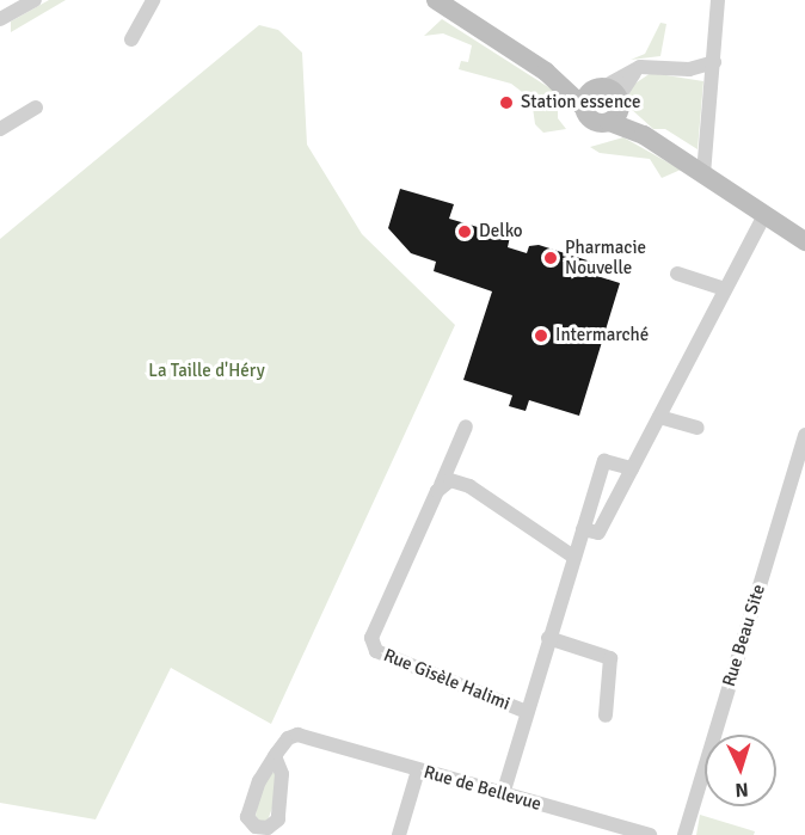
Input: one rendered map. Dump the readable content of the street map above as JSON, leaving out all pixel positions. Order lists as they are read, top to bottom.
{
  "streets": {
    "street": ["Rue Beau Site", "Rue Gisèle Halimi", "Rue de Bellevue"]
  },
  "parks": ["La Taille d'Héry"],
  "places": [
    "Station essence",
    "Delko",
    "Pharmacie Nouvelle",
    "Intermarché"
  ],
  "north": "bottom"
}
